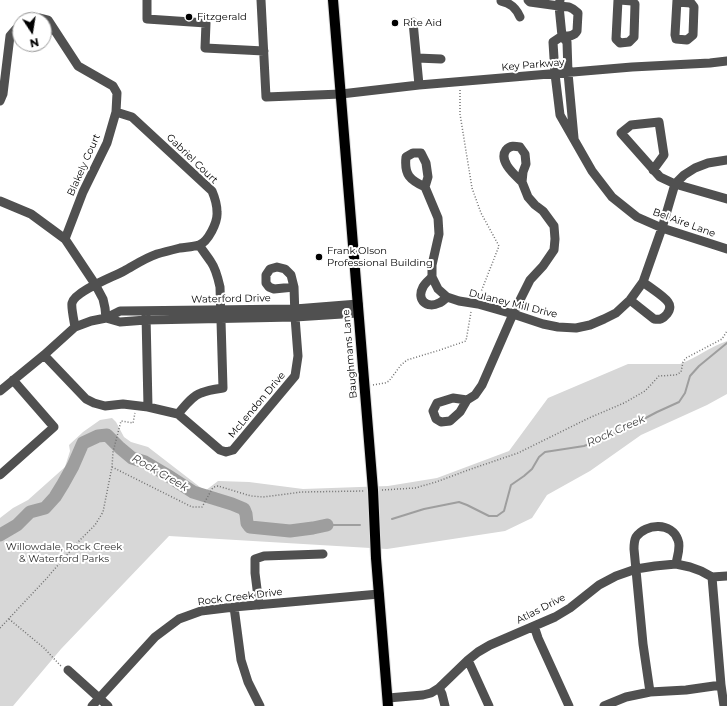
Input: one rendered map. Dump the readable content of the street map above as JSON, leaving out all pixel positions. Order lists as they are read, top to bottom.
{
  "streets": {
    "main road": ["Baughmans Lane"],
    "street": [
      "Key Parkway",
      "Gabriel Court",
      "Blakely Court",
      "Bel Aire Lane",
      "Waterford Drive",
      "Dulaney Mill Drive",
      "McLendon Drive",
      "Rock Creek Drive",
      "Atlas Drive"
    ]
  },
  "crossings": [
    ["Key Parkway", "Bel Aire Lane"],
    ["Key Parkway", "Baughmans Lane"],
    ["Gabriel Court", "Blakely Court"],
    ["Bel Aire Lane", "Dulaney Mill Drive"],
    ["Waterford Drive", "Baughmans Lane"],
    ["Waterford Drive", "McLendon Drive"],
    ["Baughmans Lane", "Rock Creek Drive"],
    ["Baughmans Lane", "Atlas Drive"]
  ],
  "water": ["Rock Creek"],
  "parks": ["Willowdale, Rock Creek & Waterford Parks"],
  "places": ["Fitzgerald", "Rite Aid", "Frank Olson Professional Building"],
  "north": "bottom"
}
